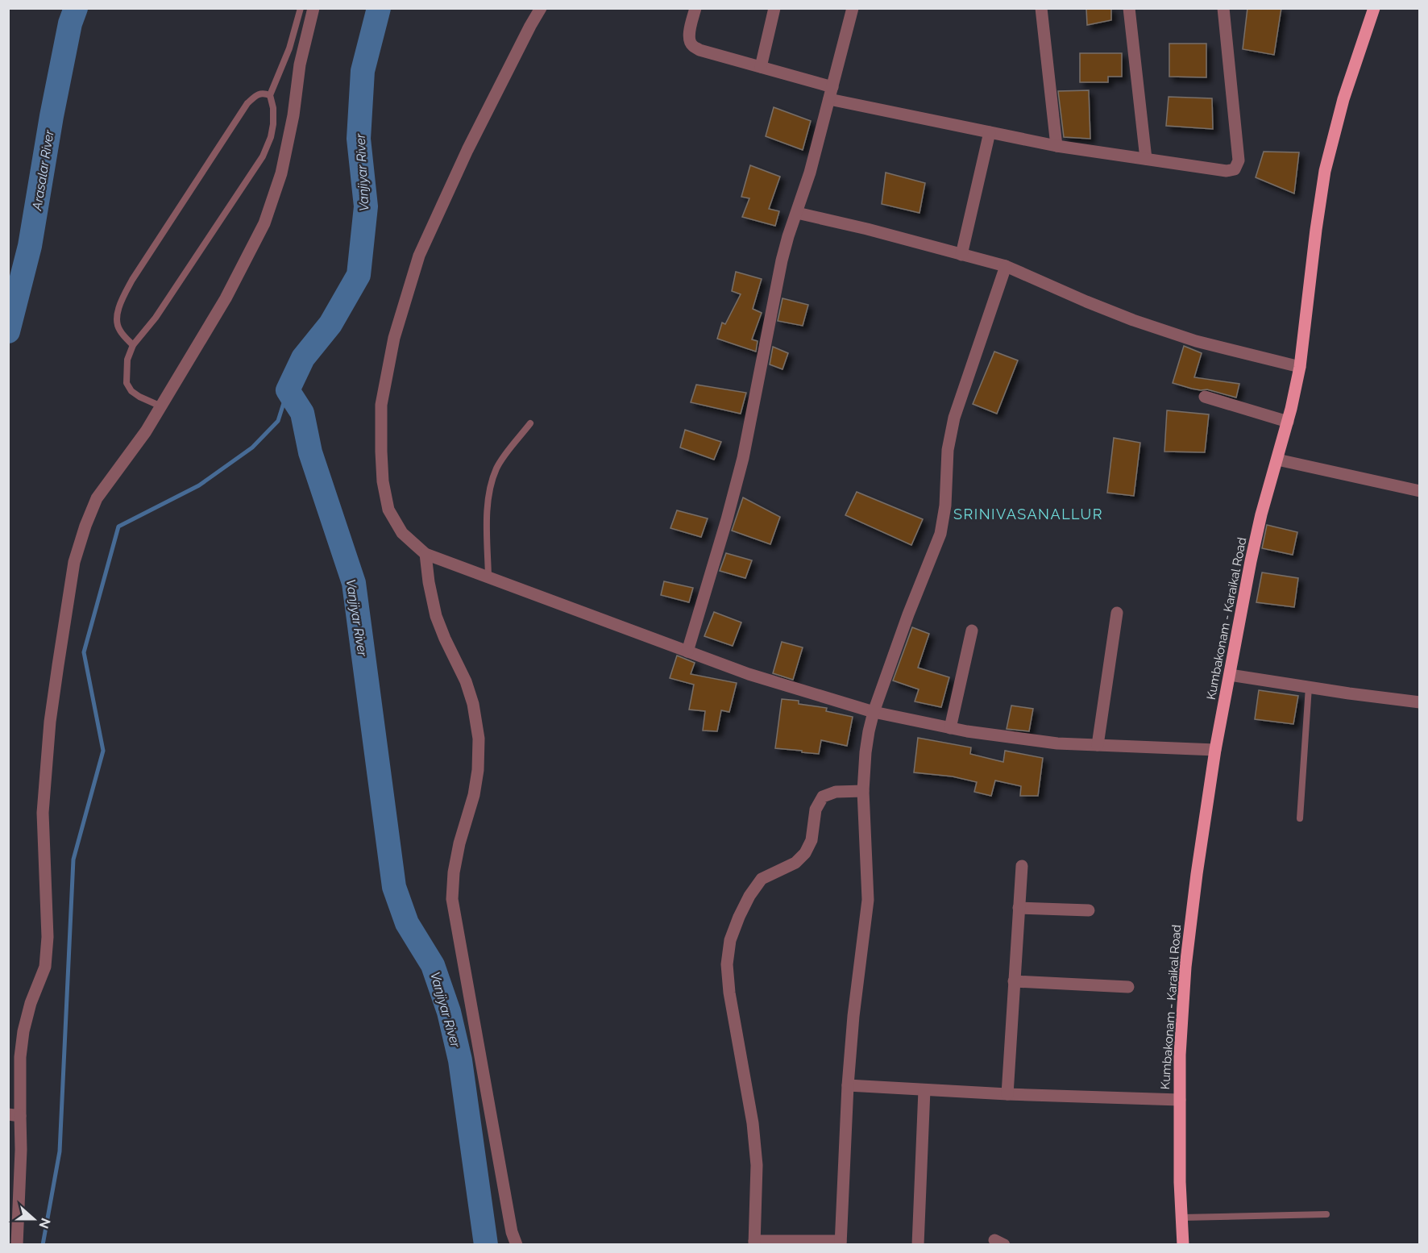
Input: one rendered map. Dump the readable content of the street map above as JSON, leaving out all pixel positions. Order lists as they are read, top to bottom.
{
  "streets": {
    "main road": ["Kumbakonam - Karaikal Road"]
  },
  "districts": ["SRINIVASANALLUR"],
  "water": ["Arasalar River", "Vanjiyar River"],
  "north": "right"
}
